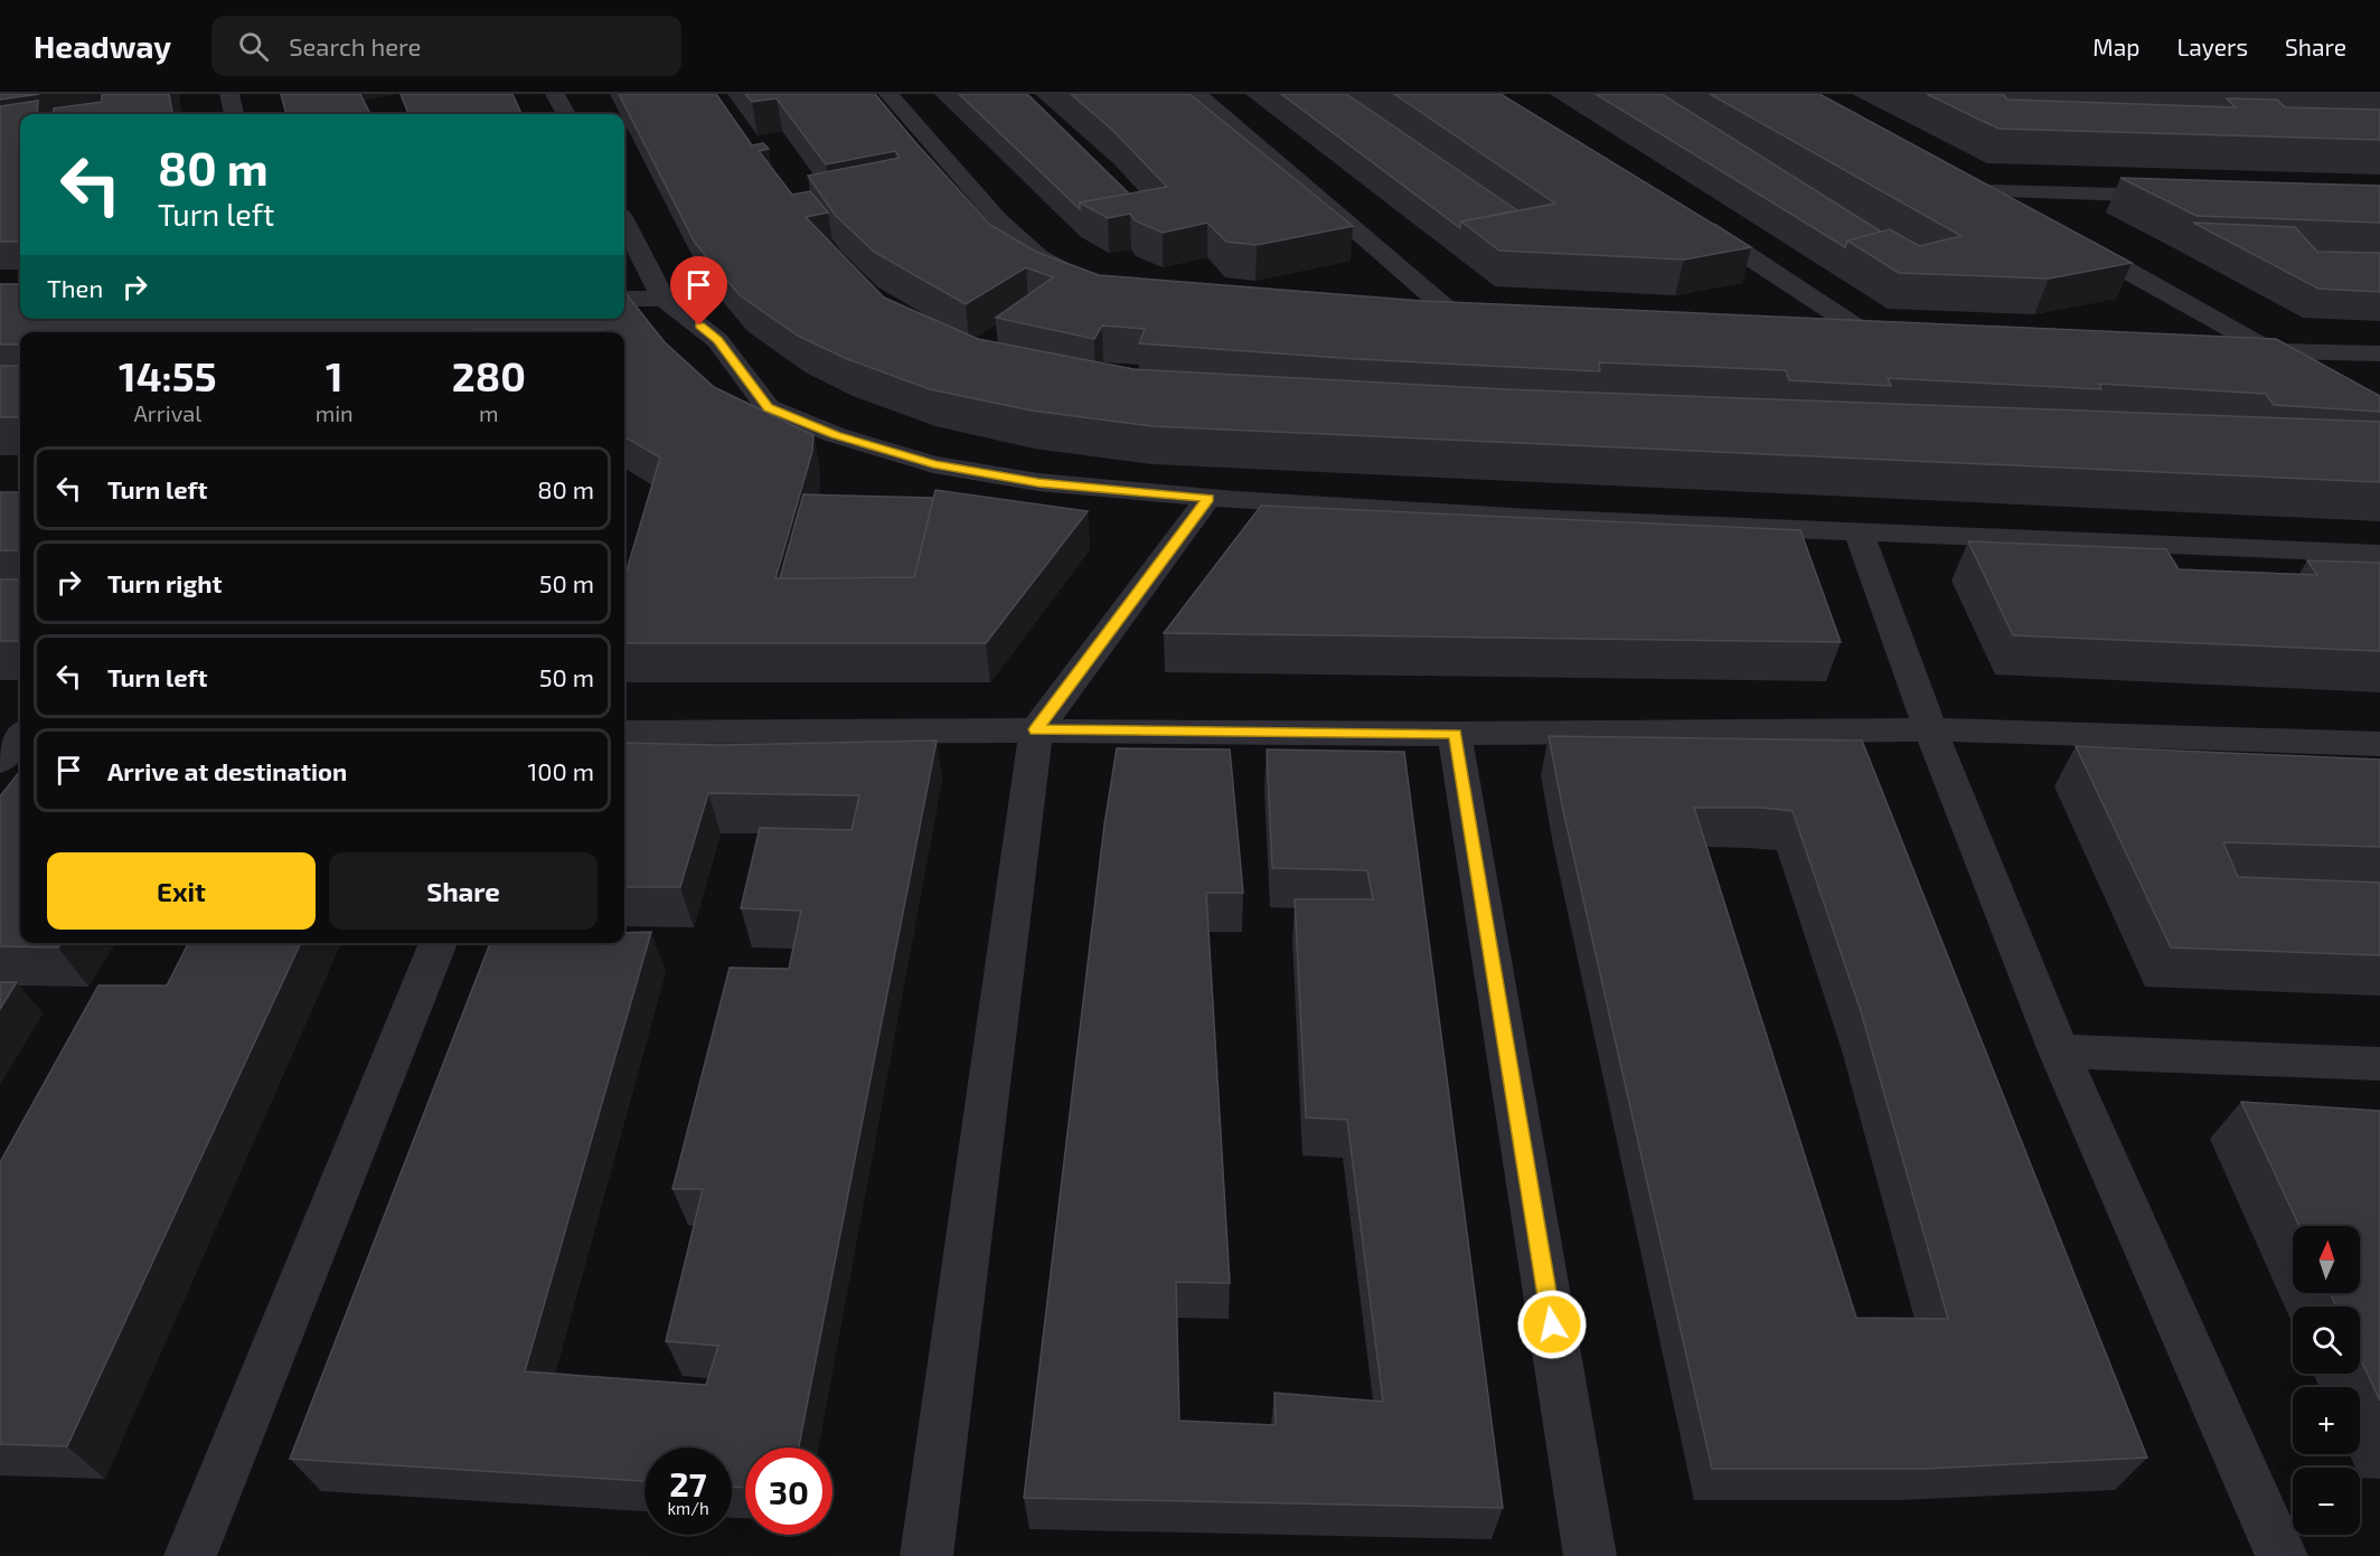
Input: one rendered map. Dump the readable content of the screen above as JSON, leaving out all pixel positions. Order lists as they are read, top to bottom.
{
  "north": "top",
  "page": {
    "header": "Headway",
    "search": "Search here",
    "nav": ["Map", "Layers", "Share"],
    "turn": ["80 m", "Turn left"],
    "then": "Then",
    "eta": [
      "14:55",
      "Arrival",
      "1",
      "min",
      "280",
      "m"
    ],
    "list": [
      {
        "name": "Turn left",
        "value": "80 m"
      },
      {
        "name": "Turn right",
        "value": "50 m"
      },
      {
        "name": "Turn left",
        "value": "50 m"
      },
      {
        "name": "Arrive at destination",
        "value": "100 m"
      }
    ],
    "buttons": ["Exit", "Share"],
    "map_buttons": ["+", "−"],
    "speed": "27 km/h",
    "limit": "30"
  }
}
